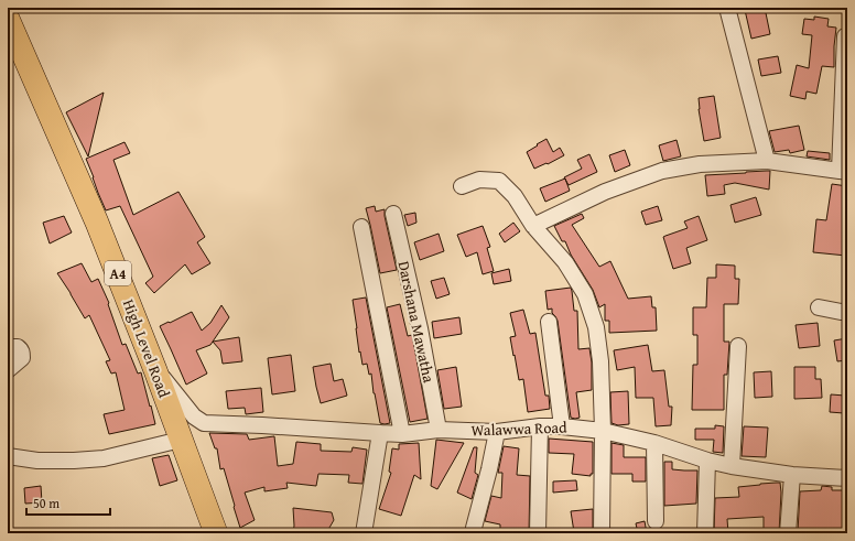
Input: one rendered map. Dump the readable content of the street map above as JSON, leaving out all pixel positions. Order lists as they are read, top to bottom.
{
  "streets": {
    "highway": ["A4", "High Level Road"],
    "street": ["Darshana Mawatha", "Walawwa Road"]
  },
  "crossings": [
    ["Darshana Mawatha", "Walawwa Road"],
    ["High Level Road", "Walawwa Road"]
  ],
  "scale_bar": "50 m"
}
